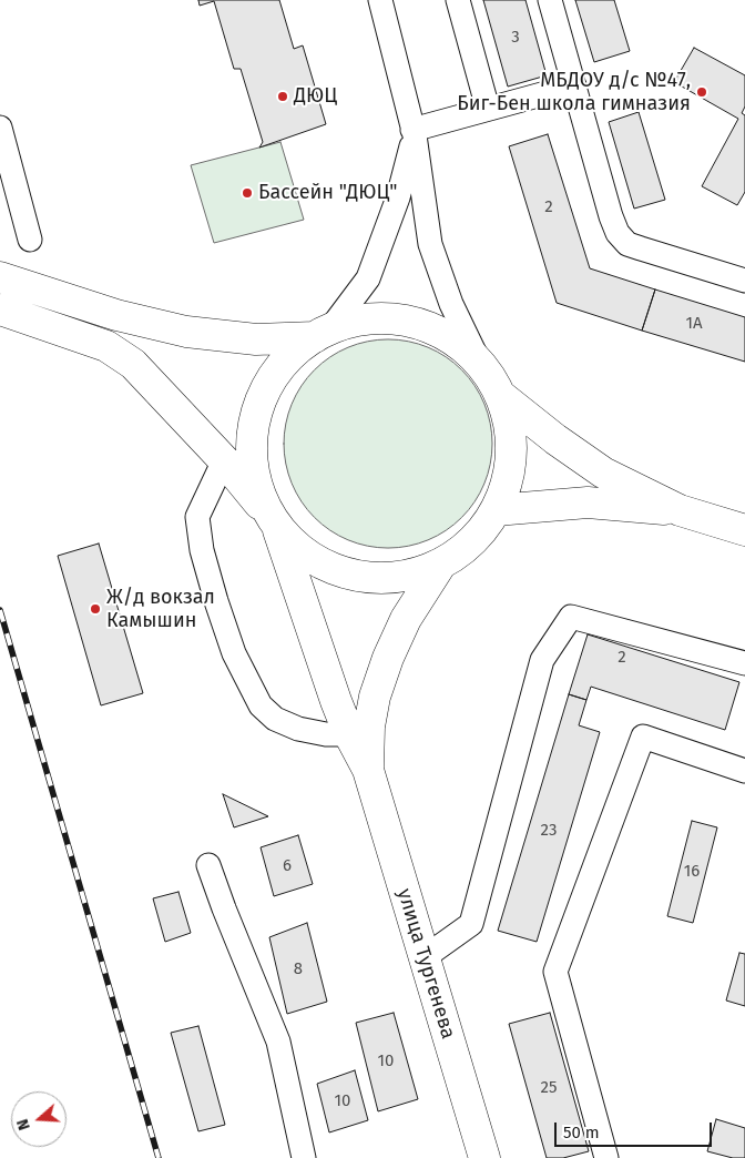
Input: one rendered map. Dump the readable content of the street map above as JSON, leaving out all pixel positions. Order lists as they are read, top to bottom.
{
  "streets": {
    "main road": ["улица Тургенева"]
  },
  "places": [
    "МБДОУ д/с №47, Биг-Бен школа гимназия",
    "ДЮЦ",
    "Бассейн \"ДЮЦ\"",
    "Ж/д вокзал Камышин"
  ],
  "house_numbers": [
    "3",
    "2",
    "1А",
    "2",
    "23",
    "6",
    "16",
    "8",
    "10",
    "25",
    "10"
  ],
  "scale_bar": "50 m",
  "north": "left"
}
